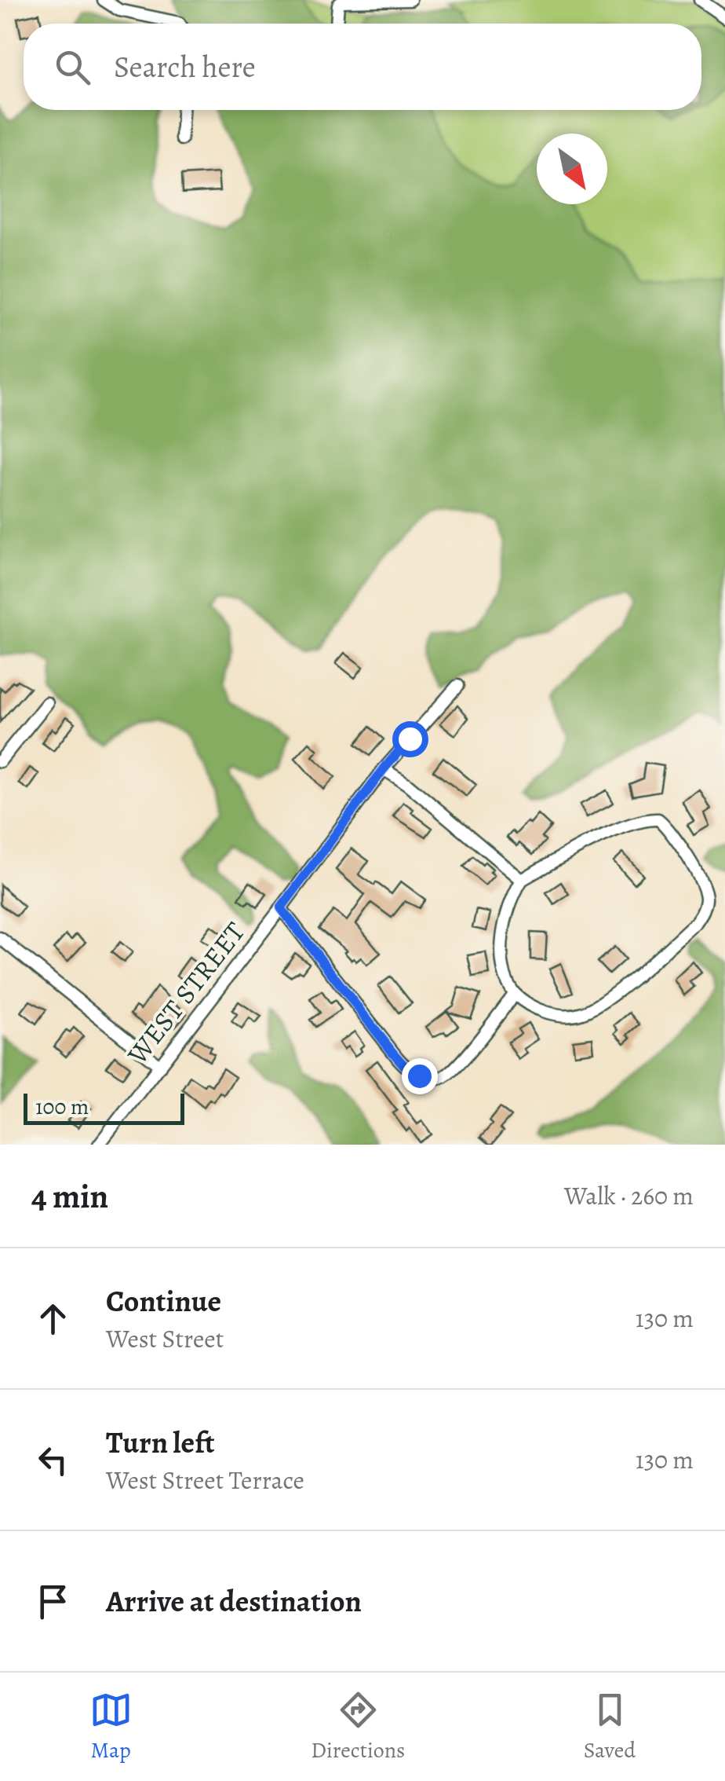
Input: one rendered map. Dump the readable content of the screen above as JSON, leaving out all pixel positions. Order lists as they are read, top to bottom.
{
  "streets": {
    "street": ["WEST STREET"]
  },
  "scale_bar": "100 m",
  "north": "bottom right",
  "page": {
    "search": "Search here",
    "scale": "100 m",
    "heading": ["4 min", "Walk · 260 m"],
    "list": [
      ["Continue", "West Street", "130 m"],
      ["Turn left", "West Street Terrace", "130 m"],
      "Arrive at destination"
    ],
    "nav": ["Map", "Directions", "Saved"]
  }
}
